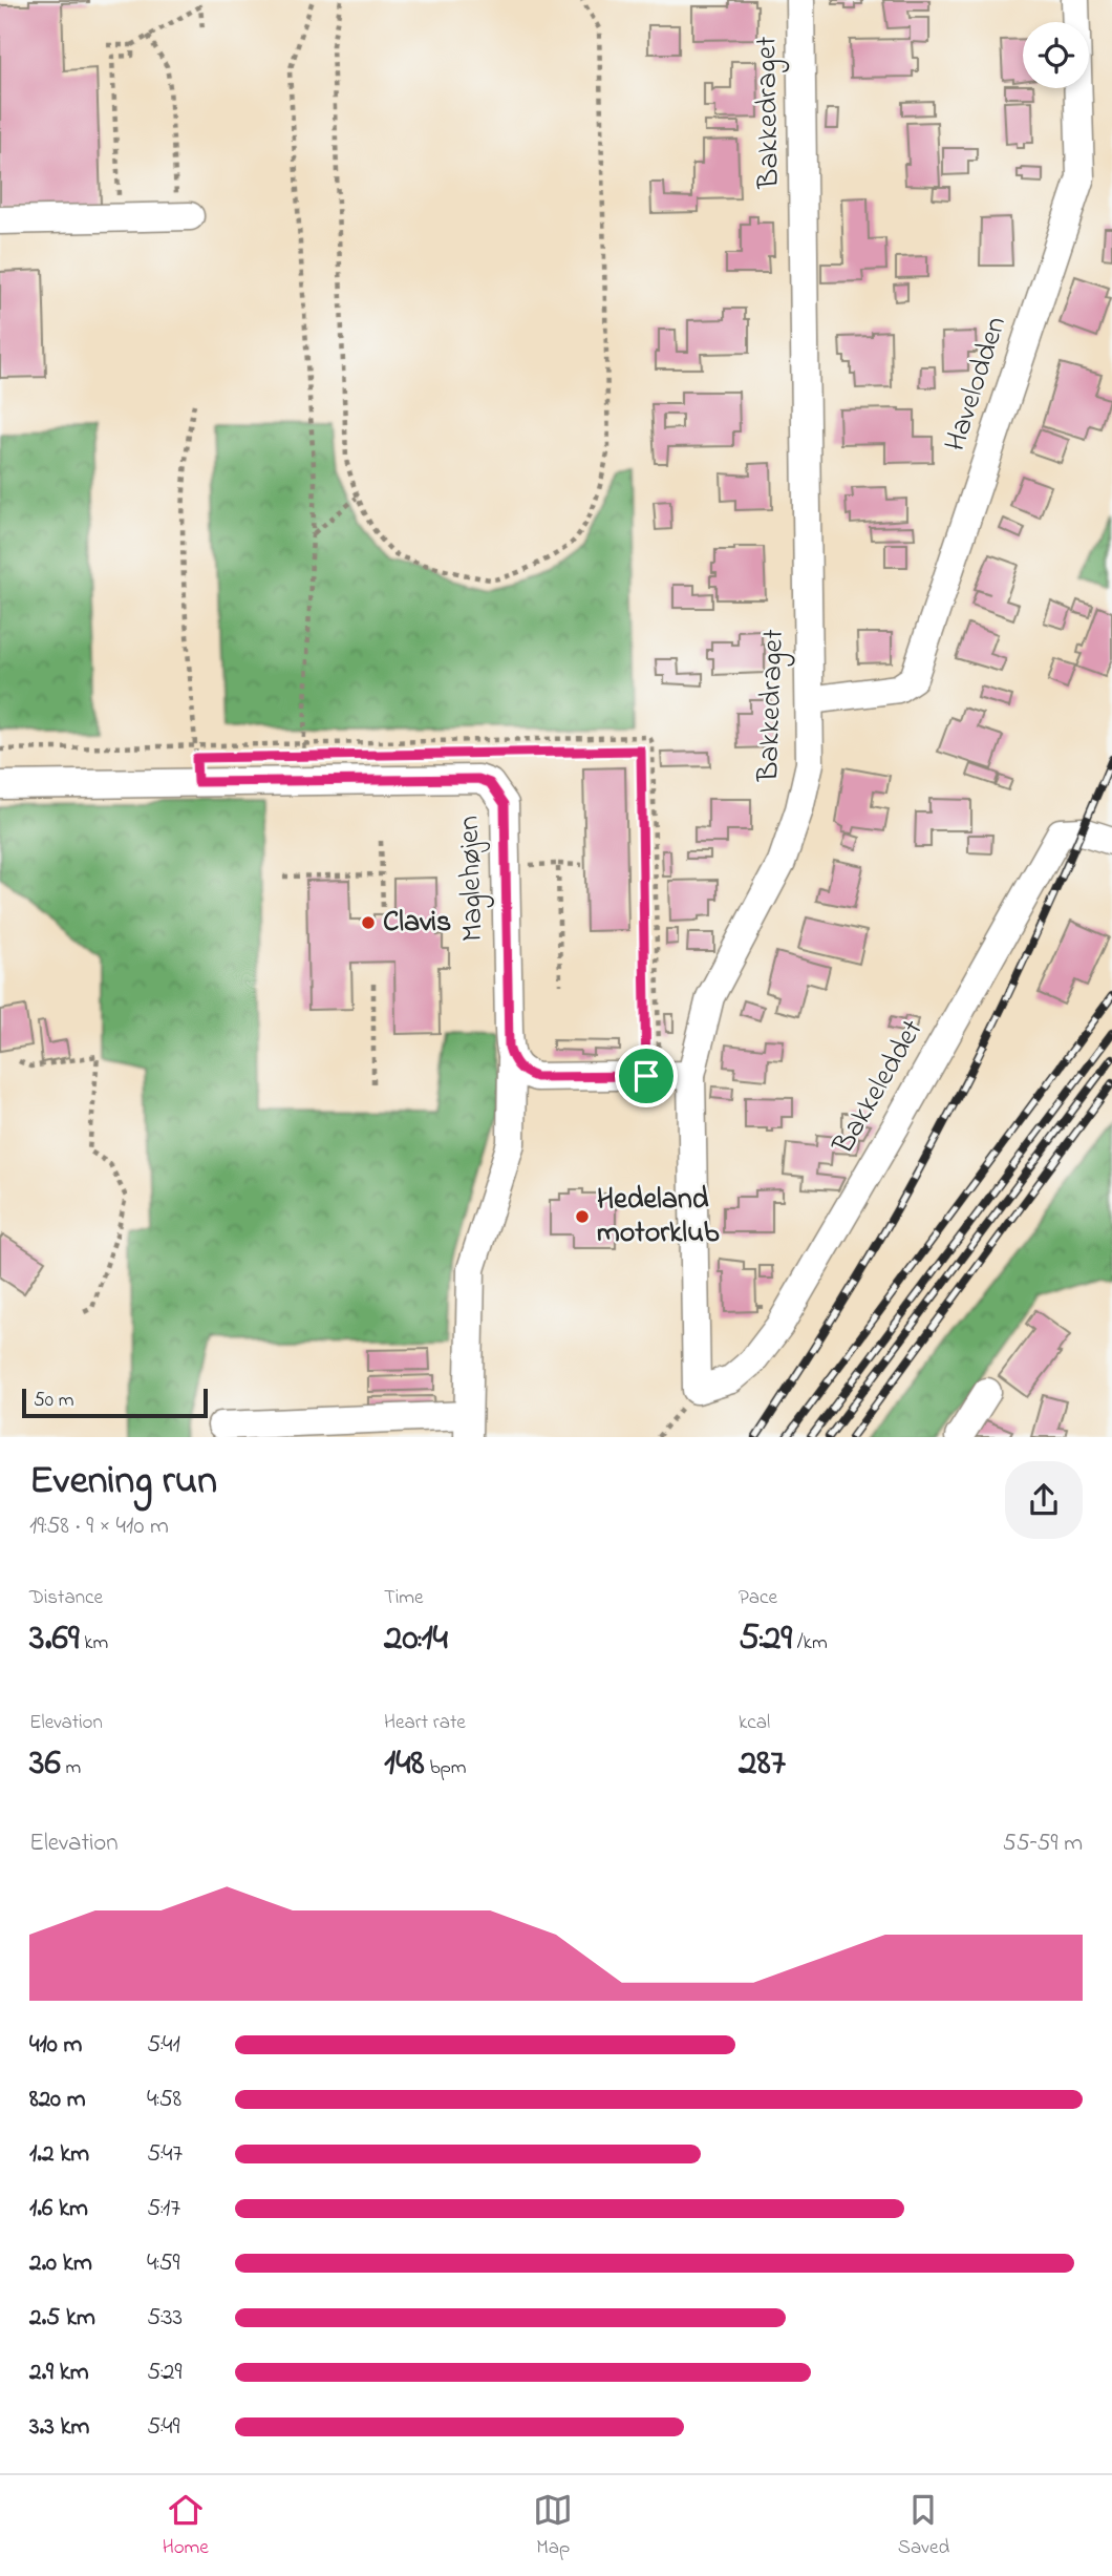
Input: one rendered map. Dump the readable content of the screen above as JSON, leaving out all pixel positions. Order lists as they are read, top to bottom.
{
  "streets": {
    "street": [
      "Bakkedraget",
      "Havelodden",
      "Maglehøjen",
      "Bakkeleddet"
    ]
  },
  "crossings": [
    ["Bakkedraget", "Havelodden"],
    ["Bakkedraget", "Bakkeleddet"]
  ],
  "places": ["Clavis", "Hedeland motorklub"],
  "scale_bar": "50 m",
  "page": {
    "scale": "50 m",
    "heading": ["Evening run", "19:58 · 9 × 410 m"],
    "stats": [
      ["Distance", "3.69 km"],
      ["Time", "20:14"],
      ["Pace", "5:29 /km"],
      ["Elevation", "36 m"],
      ["Heart rate", "148 bpm"],
      ["kcal", "287"]
    ],
    "chart": ["Elevation", "55–59 m"],
    "list": [
      {
        "name": "410 m",
        "note": "5:41"
      },
      {
        "name": "820 m",
        "note": "4:58"
      },
      {
        "name": "1.2 km",
        "note": "5:47"
      },
      {
        "name": "1.6 km",
        "note": "5:17"
      },
      {
        "name": "2.0 km",
        "note": "4:59"
      },
      {
        "name": "2.5 km",
        "note": "5:33"
      },
      {
        "name": "2.9 km",
        "note": "5:29"
      },
      {
        "name": "3.3 km",
        "note": "5:49"
      }
    ],
    "tabs": ["Home", "Map", "Saved"]
  }
}
